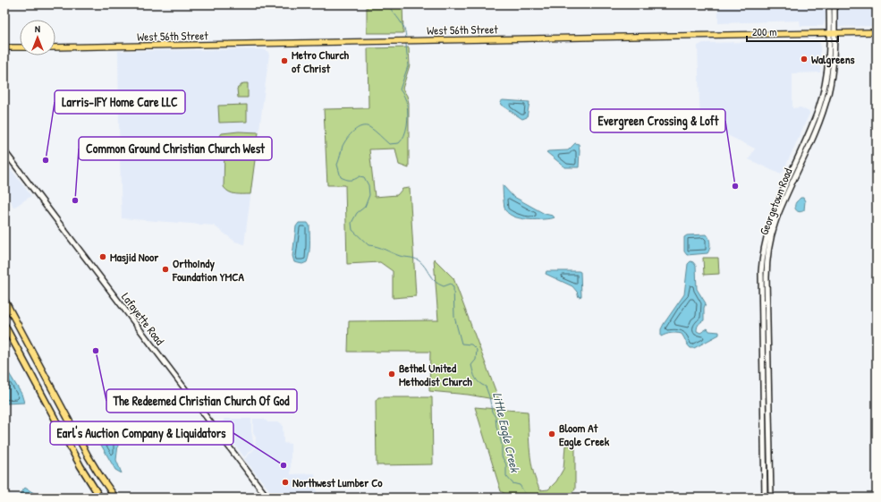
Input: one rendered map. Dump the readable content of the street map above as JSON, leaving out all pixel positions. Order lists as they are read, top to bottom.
{
  "streets": {
    "main road": ["West 56th Street", "Georgetown Road", "Lafayette Road"]
  },
  "crossings": [
    ["West 56th Street", "Georgetown Road"]
  ],
  "water": ["Little Eagle Creek"],
  "places": [
    "Walgreens",
    "Metro Church of Christ",
    "Larris-IFY Home Care LLC",
    "Evergreen Crossing & Loft",
    "Common Ground Christian Church West",
    "Masjid Noor",
    "OrthoIndy Foundation YMCA",
    "The Redeemed Christian Church Of God",
    "Bethel United Methodist Church",
    "Bloom At Eagle Creek",
    "Earl's Auction Company & Liquidators",
    "Northwest Lumber Co"
  ],
  "scale_bar": "200 m",
  "north": "top"
}
